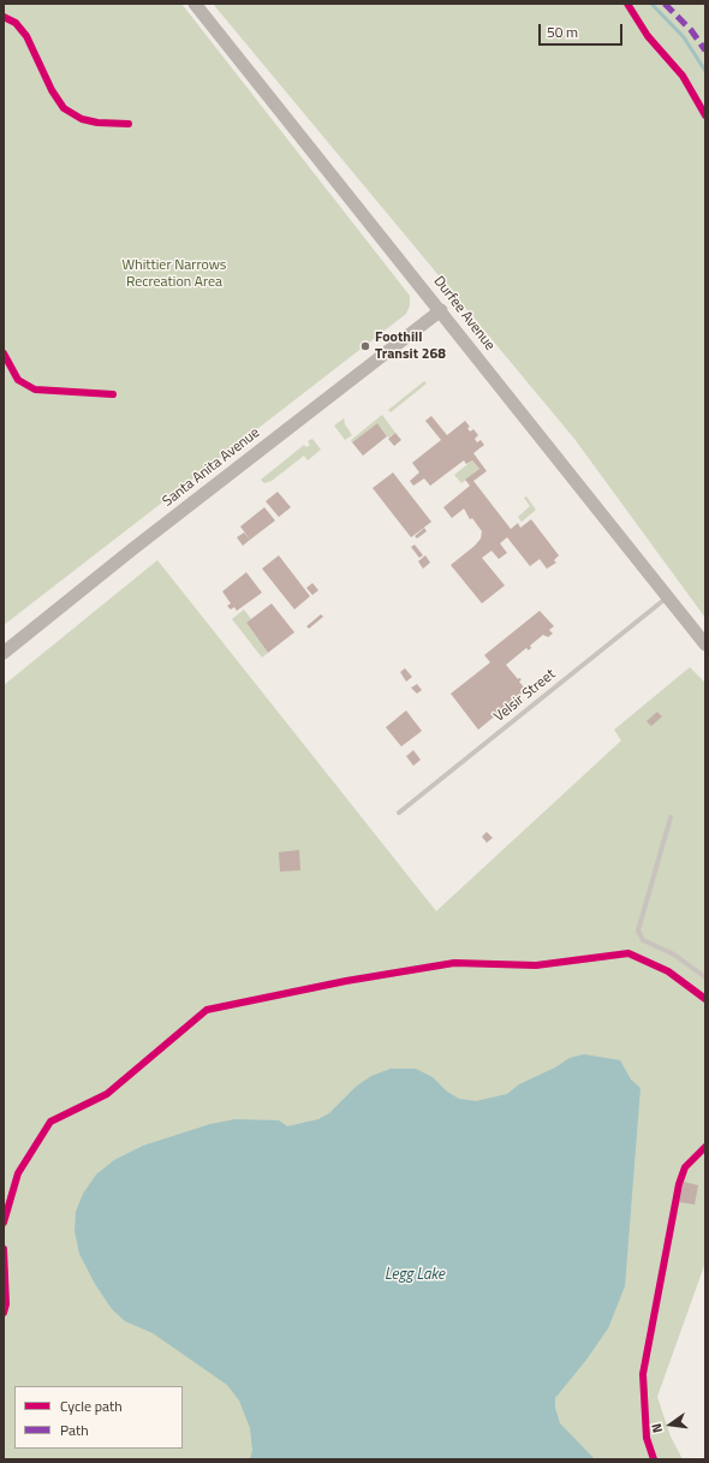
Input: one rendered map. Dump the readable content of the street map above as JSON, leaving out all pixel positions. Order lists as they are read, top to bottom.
{
  "streets": {
    "main road": ["Durfee Avenue", "Santa Anita Avenue"],
    "lane": ["Velsir Street"]
  },
  "crossings": [
    ["Durfee Avenue", "Santa Anita Avenue"],
    ["Durfee Avenue", "Velsir Street"]
  ],
  "water": ["Legg Lake"],
  "parks": ["Whittier Narrows Recreation Area"],
  "places": ["Foothill Transit 268"],
  "legend": ["Cycle path", "Path"],
  "scale_bar": "50 m",
  "north": "left"
}
